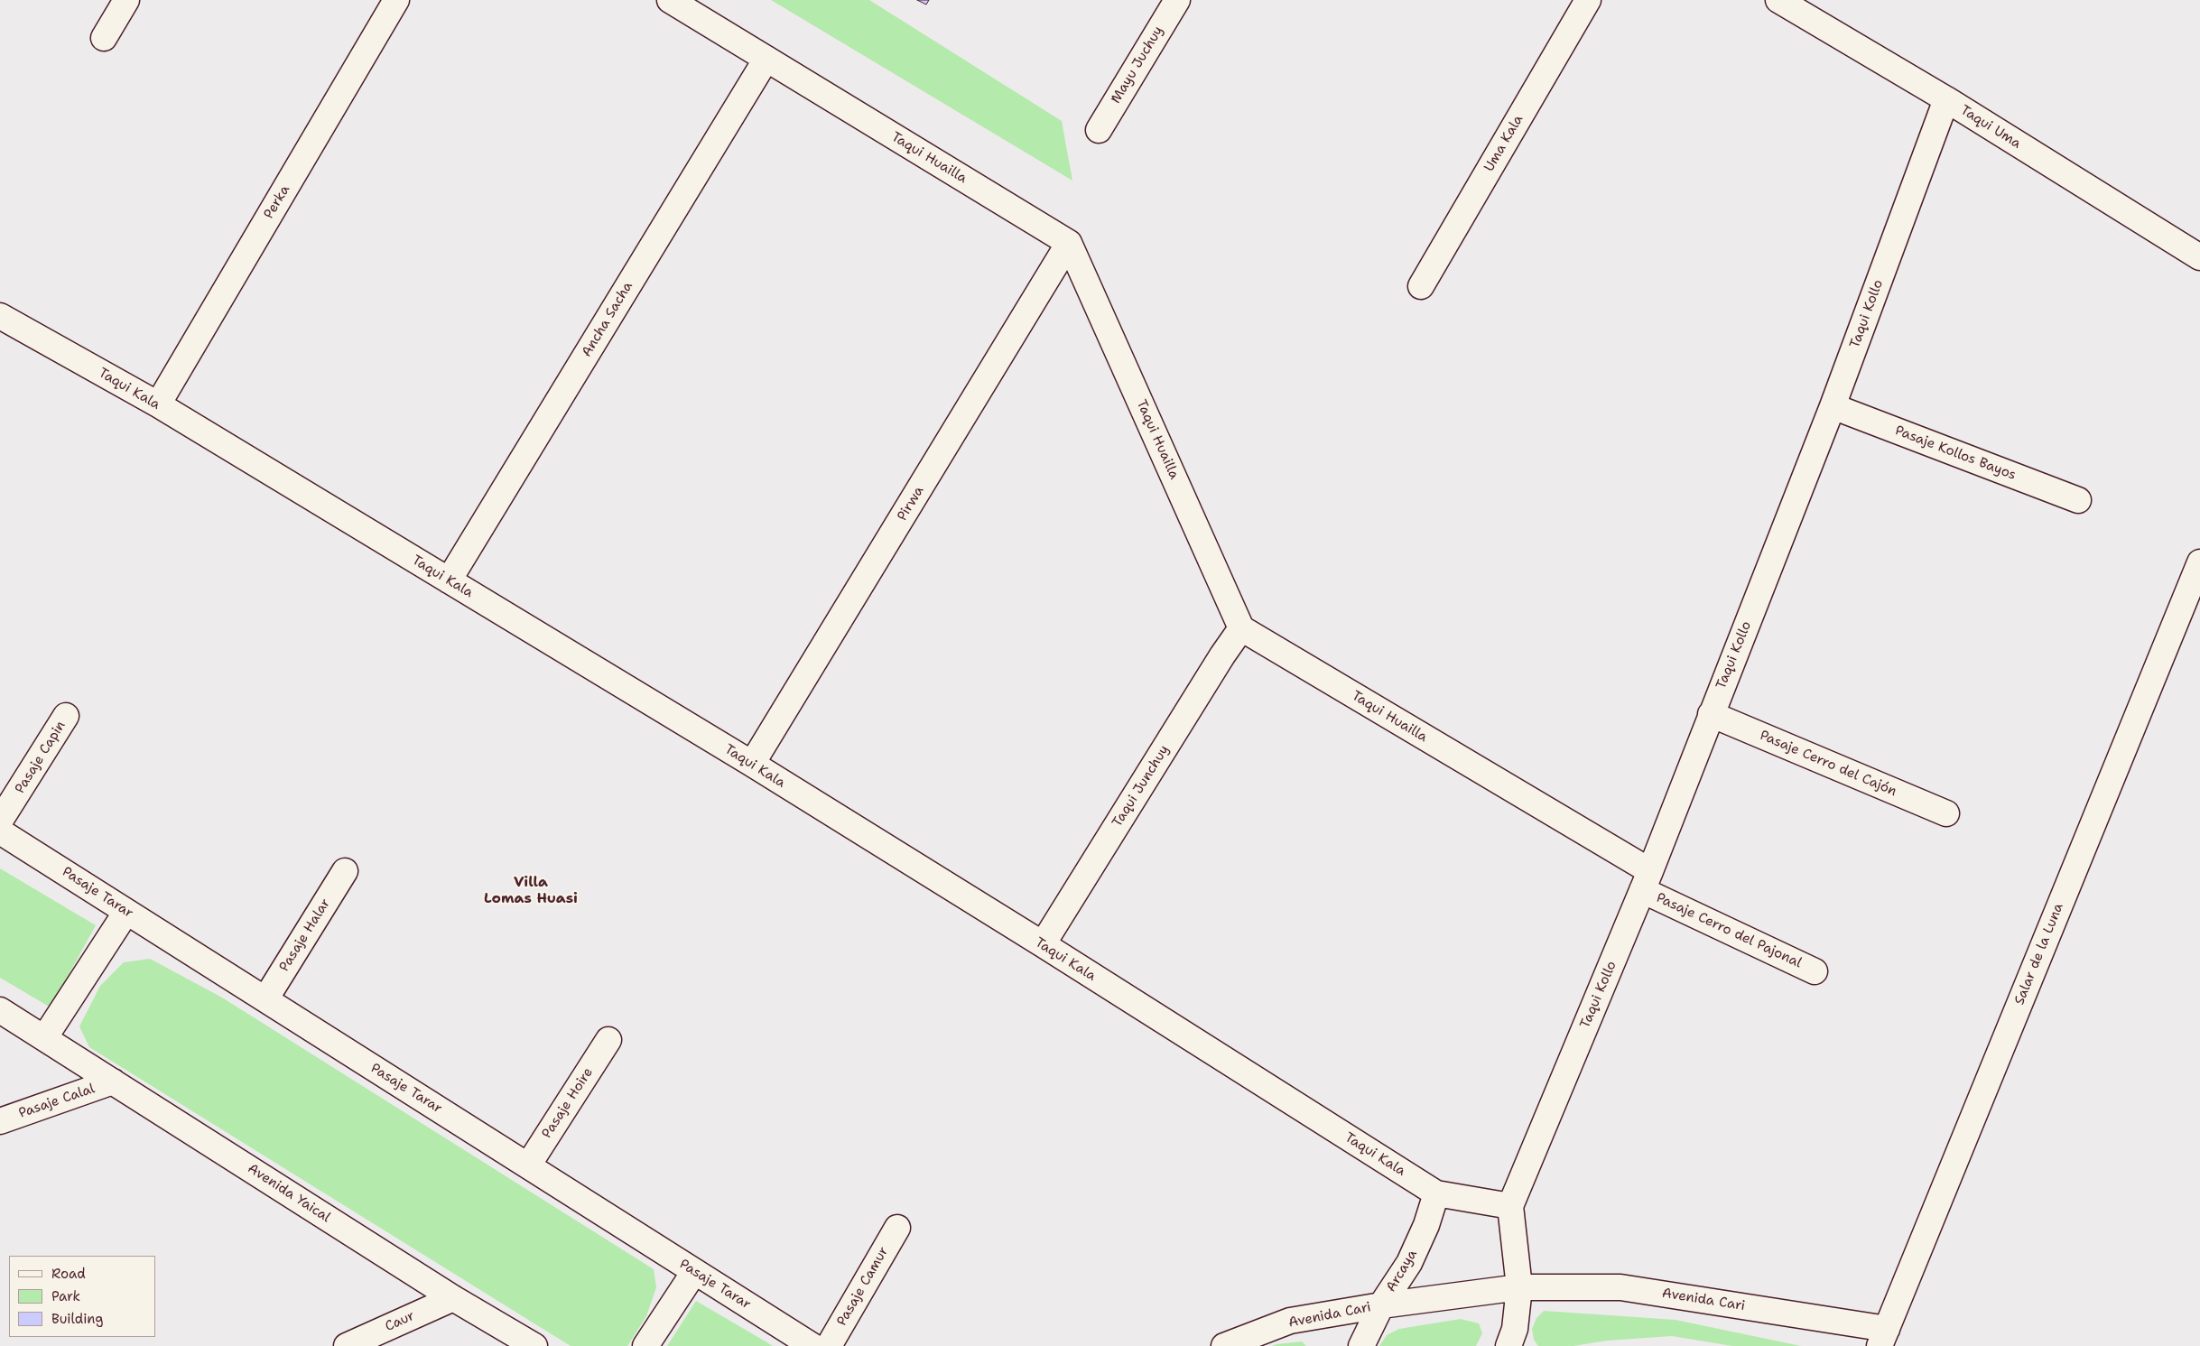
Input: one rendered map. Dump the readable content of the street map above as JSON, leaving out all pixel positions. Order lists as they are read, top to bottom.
{
  "streets": {
    "street": [
      "Mayu Juchuy",
      "Taqui Uma",
      "Uma Kala",
      "Taqui Huailla",
      "Perka",
      "Taqui Kollo",
      "Ancha Sacha",
      "Taqui Kala",
      "Pasaje Kollos Bayos",
      "Pirwa",
      "Pasaje Capin",
      "Pasaje Cerro del Cajón",
      "Taqui Junchuy",
      "Pasaje Tarar",
      "Pasaje Cerro del Pajonal",
      "Pasaje Halar",
      "Salar de la Luna",
      "Pasaje Calal",
      "Pasaje Hoire",
      "Avenida Yaical",
      "Arcaya",
      "Pasaje Camur",
      "Avenida Cari",
      "Caur"
    ]
  },
  "crossings": [
    ["Taqui Uma", "Taqui Kollo"],
    ["Taqui Huailla", "Taqui Kollo"],
    ["Taqui Huailla", "Ancha Sacha"],
    ["Taqui Huailla", "Pirwa"],
    ["Taqui Huailla", "Taqui Junchuy"],
    ["Taqui Huailla", "Pasaje Cerro del Pajonal"],
    ["Perka", "Taqui Kala"],
    ["Taqui Kollo", "Taqui Kala"],
    ["Taqui Kollo", "Pasaje Kollos Bayos"],
    ["Taqui Kollo", "Pasaje Cerro del Cajón"],
    ["Taqui Kollo", "Pasaje Cerro del Pajonal"],
    ["Ancha Sacha", "Taqui Kala"],
    ["Taqui Kala", "Pirwa"],
    ["Taqui Kala", "Taqui Junchuy"],
    ["Taqui Kala", "Arcaya"],
    ["Pasaje Tarar", "Pasaje Halar"],
    ["Pasaje Tarar", "Pasaje Hoire"],
    ["Salar de la Luna", "Avenida Cari"],
    ["Pasaje Calal", "Avenida Yaical"],
    ["Avenida Yaical", "Caur"],
    ["Arcaya", "Avenida Cari"]
  ],
  "districts": ["Villa Lomas Huasi"],
  "legend": ["Road", "Park", "Building"]
}
